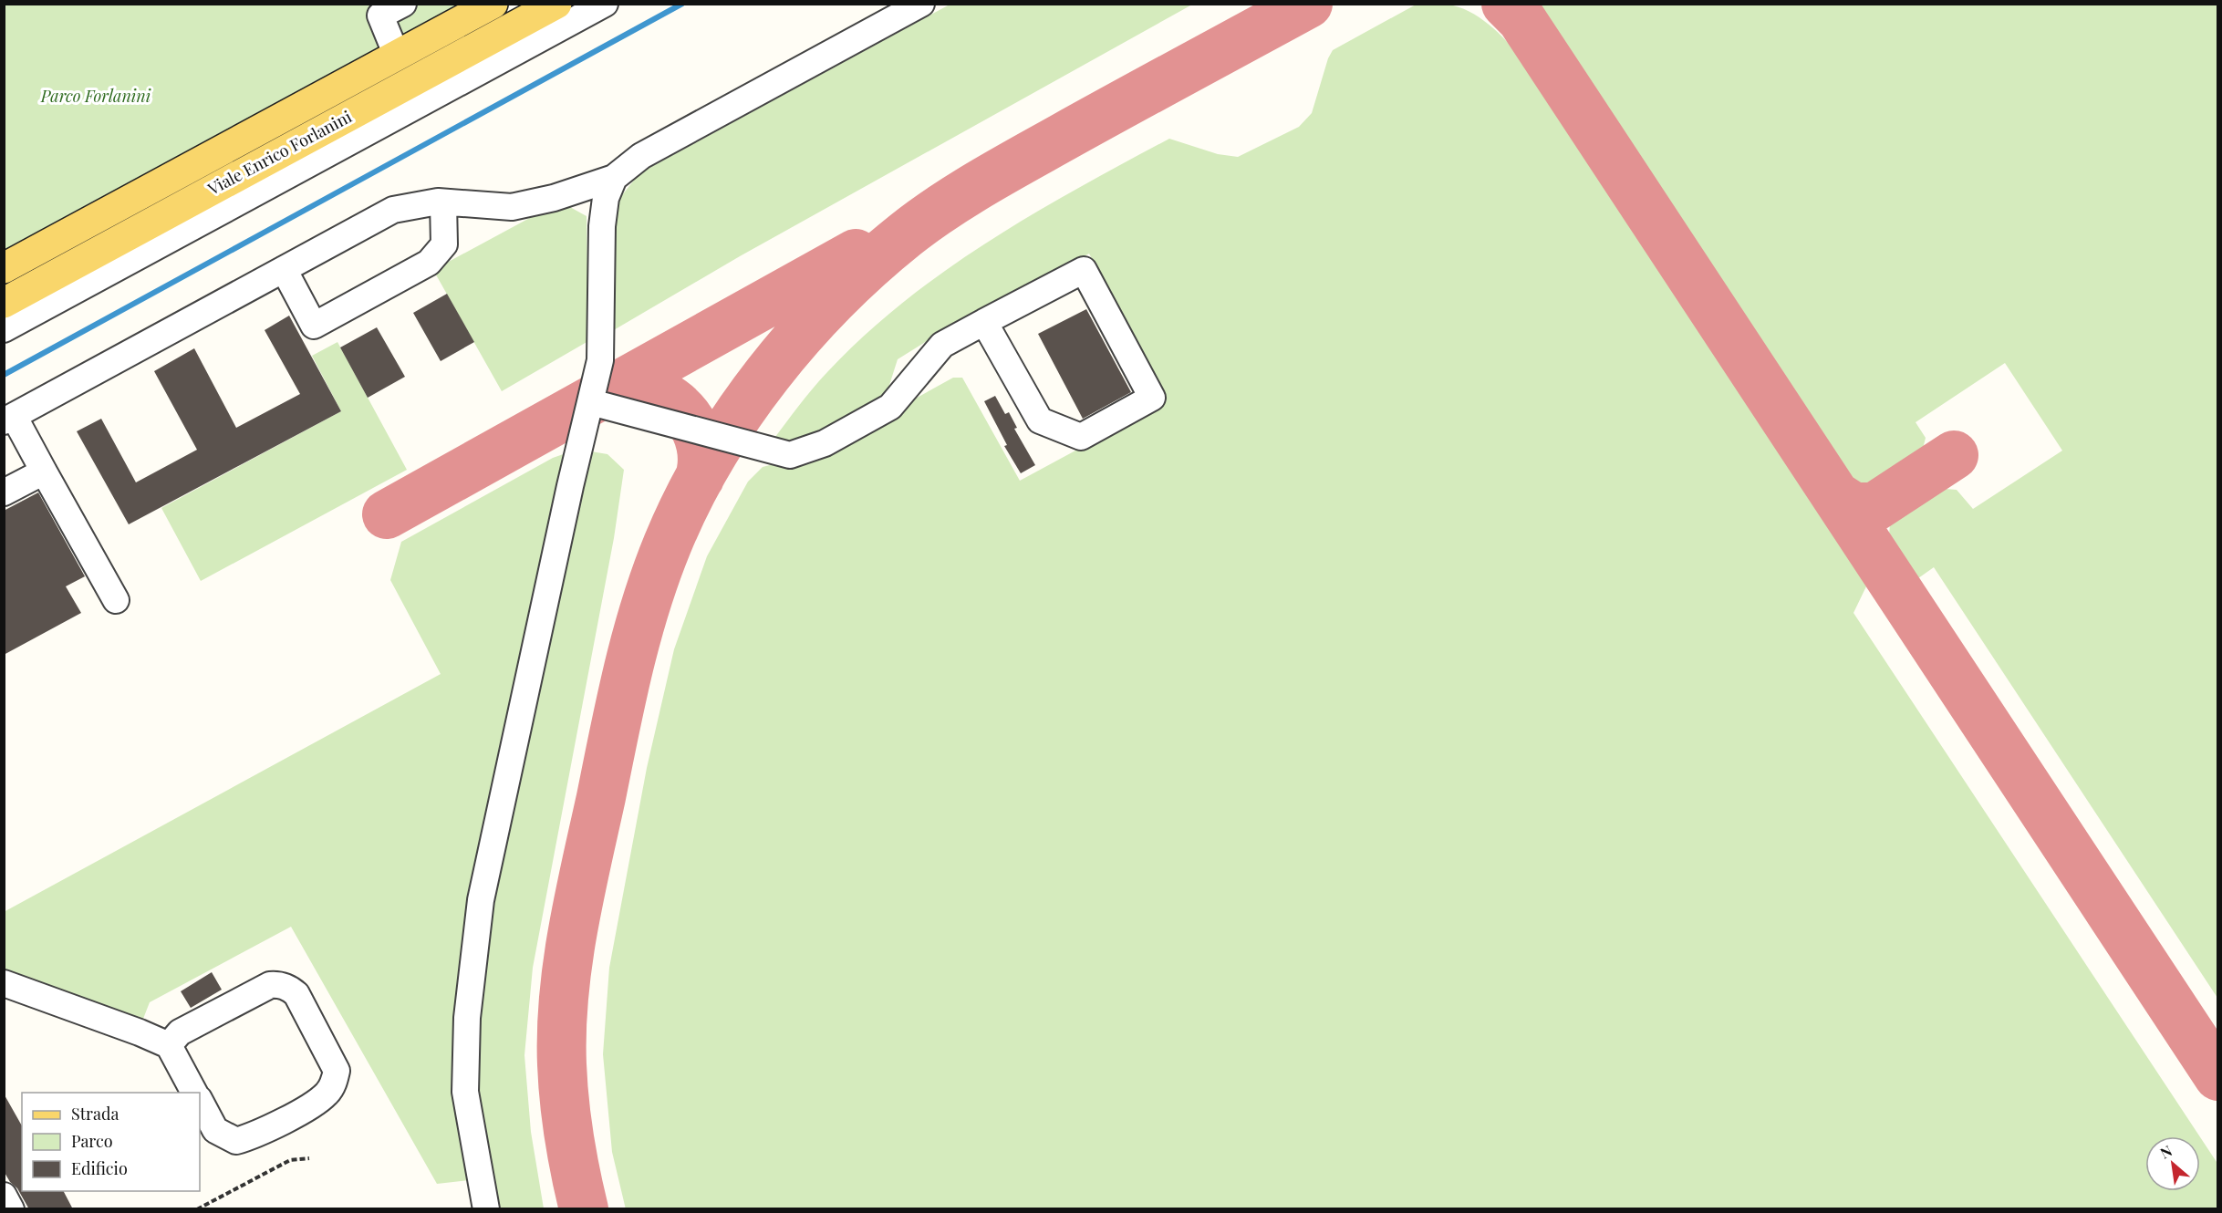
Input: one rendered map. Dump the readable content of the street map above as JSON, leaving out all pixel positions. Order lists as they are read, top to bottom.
{
  "streets": {
    "main road": ["Viale Enrico Forlanini"]
  },
  "parks": ["Parco Forlanini"],
  "legend": ["Strada", "Parco", "Edificio"],
  "north": "top left"
}
